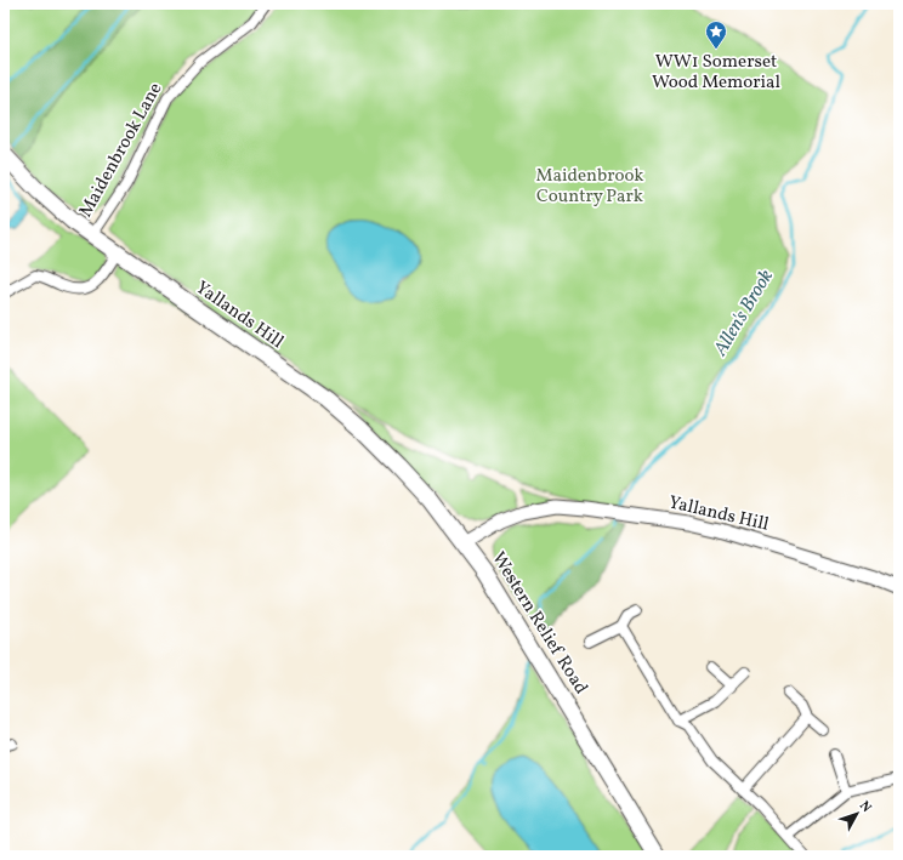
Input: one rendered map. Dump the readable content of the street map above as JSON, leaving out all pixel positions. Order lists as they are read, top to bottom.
{
  "streets": {
    "main road": ["Yallands Hill", "Western Relief Road"],
    "street": ["Maidenbrook Lane"]
  },
  "crossings": [
    ["Maidenbrook Lane", "Yallands Hill"],
    ["Yallands Hill", "Western Relief Road"]
  ],
  "water": ["Allen's Brook"],
  "parks": ["Maidenbrook Country Park"],
  "places": {
    "place": ["WW1 Somerset Wood Memorial"]
  },
  "north": "top right"
}
